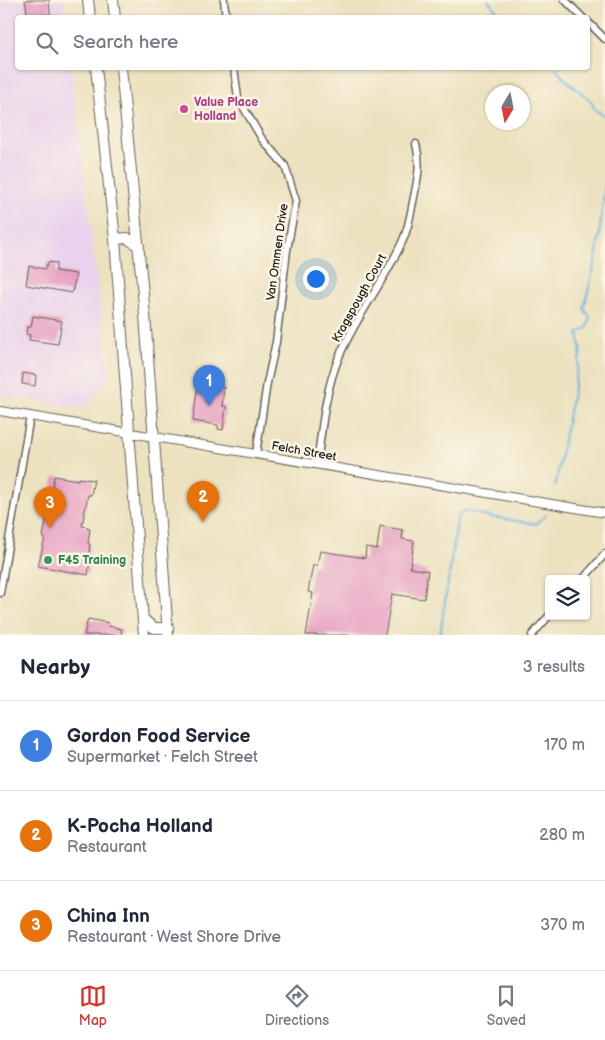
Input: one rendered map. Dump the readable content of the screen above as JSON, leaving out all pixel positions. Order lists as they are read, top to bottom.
{
  "streets": {
    "street": ["Van Ommen Drive", "Kragspough Court", "Felch Street"]
  },
  "crossings": [
    ["Van Ommen Drive", "Felch Street"],
    ["Kragspough Court", "Felch Street"]
  ],
  "places": ["Value Place Holland", "F45 Training"],
  "north": "bottom",
  "page": {
    "search": "Search here",
    "pins": ["1", "2", "3"],
    "heading": ["Nearby", "3 results"],
    "list": [
      {
        "mark": "1",
        "name": "Gordon Food Service",
        "note": "Supermarket · Felch Street",
        "value": "170 m"
      },
      {
        "mark": "2",
        "name": "K-Pocha Holland",
        "note": "Restaurant",
        "value": "280 m"
      },
      {
        "mark": "3",
        "name": "China Inn",
        "note": "Restaurant · West Shore Drive",
        "value": "370 m"
      }
    ],
    "nav": ["Map", "Directions", "Saved"]
  }
}
